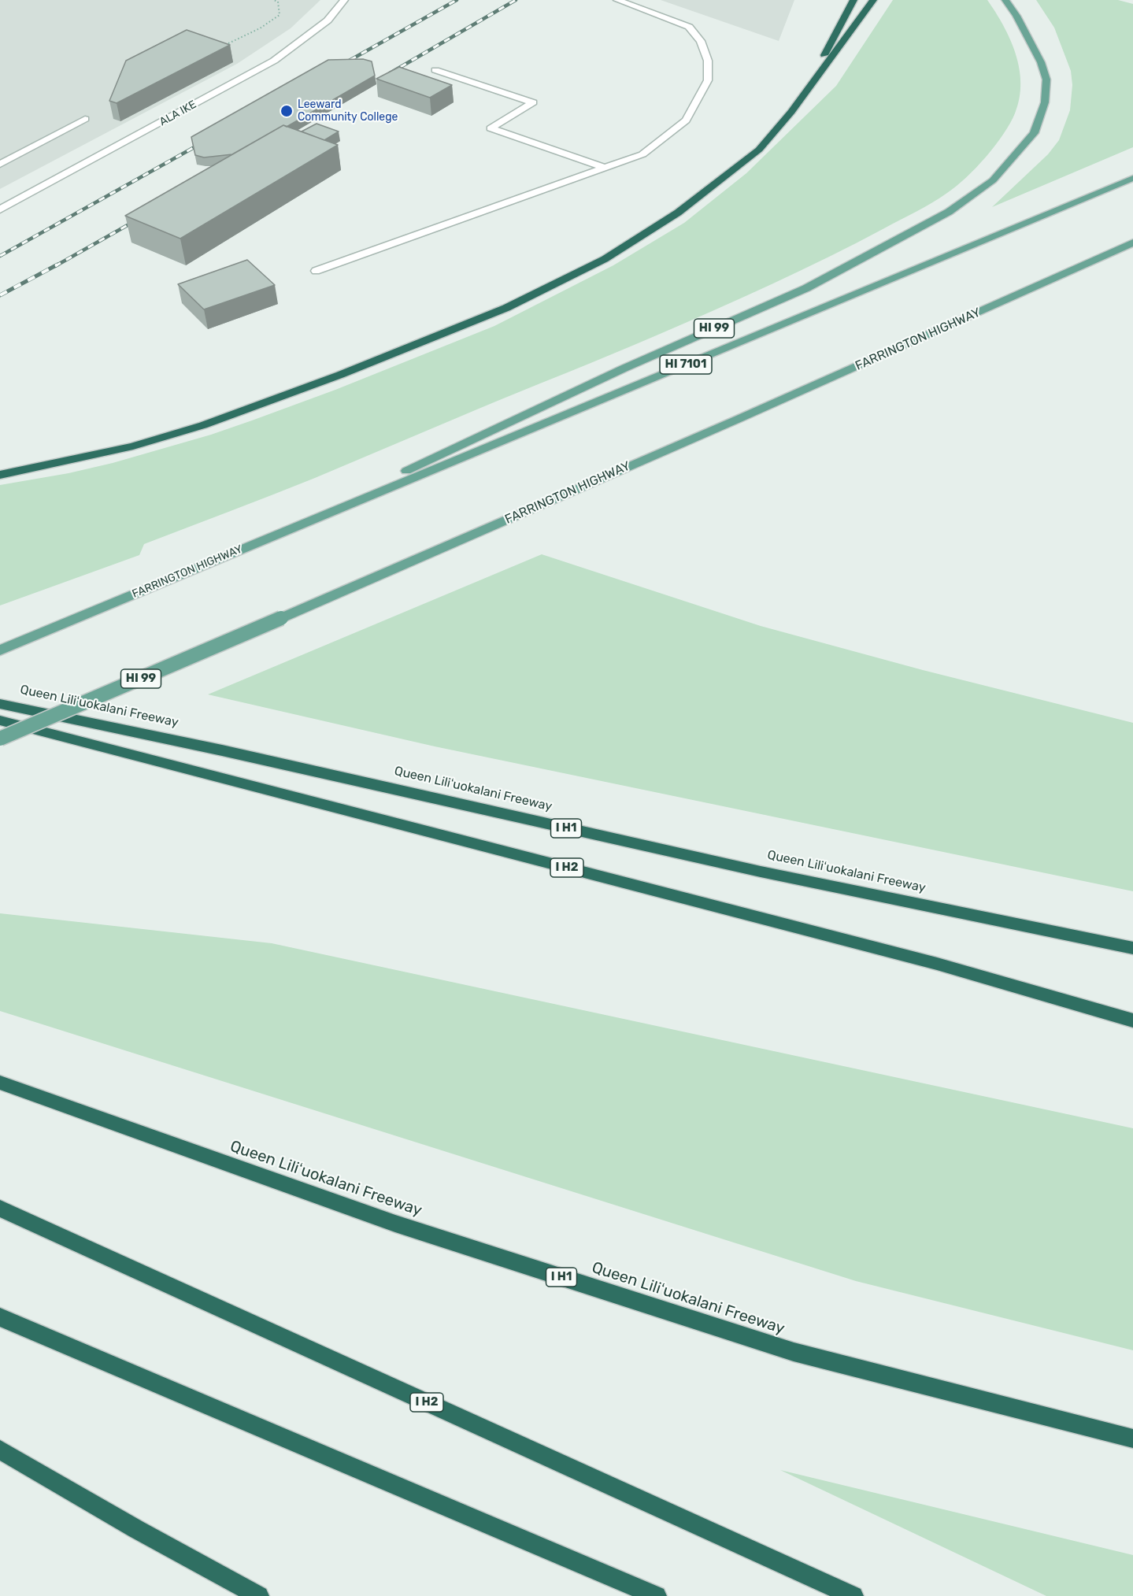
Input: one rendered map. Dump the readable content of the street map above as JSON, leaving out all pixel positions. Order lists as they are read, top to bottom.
{
  "streets": {
    "highway": ["Queen Liliʻuokalani Freeway", "I H1", "I H2"],
    "main road": ["HI 99", "FARRINGTON HIGHWAY", "HI 7101"],
    "street": ["ALA IKE"]
  },
  "crossings": [
    ["HI 99", "FARRINGTON HIGHWAY"]
  ],
  "places": ["Leeward Community College"]
}
